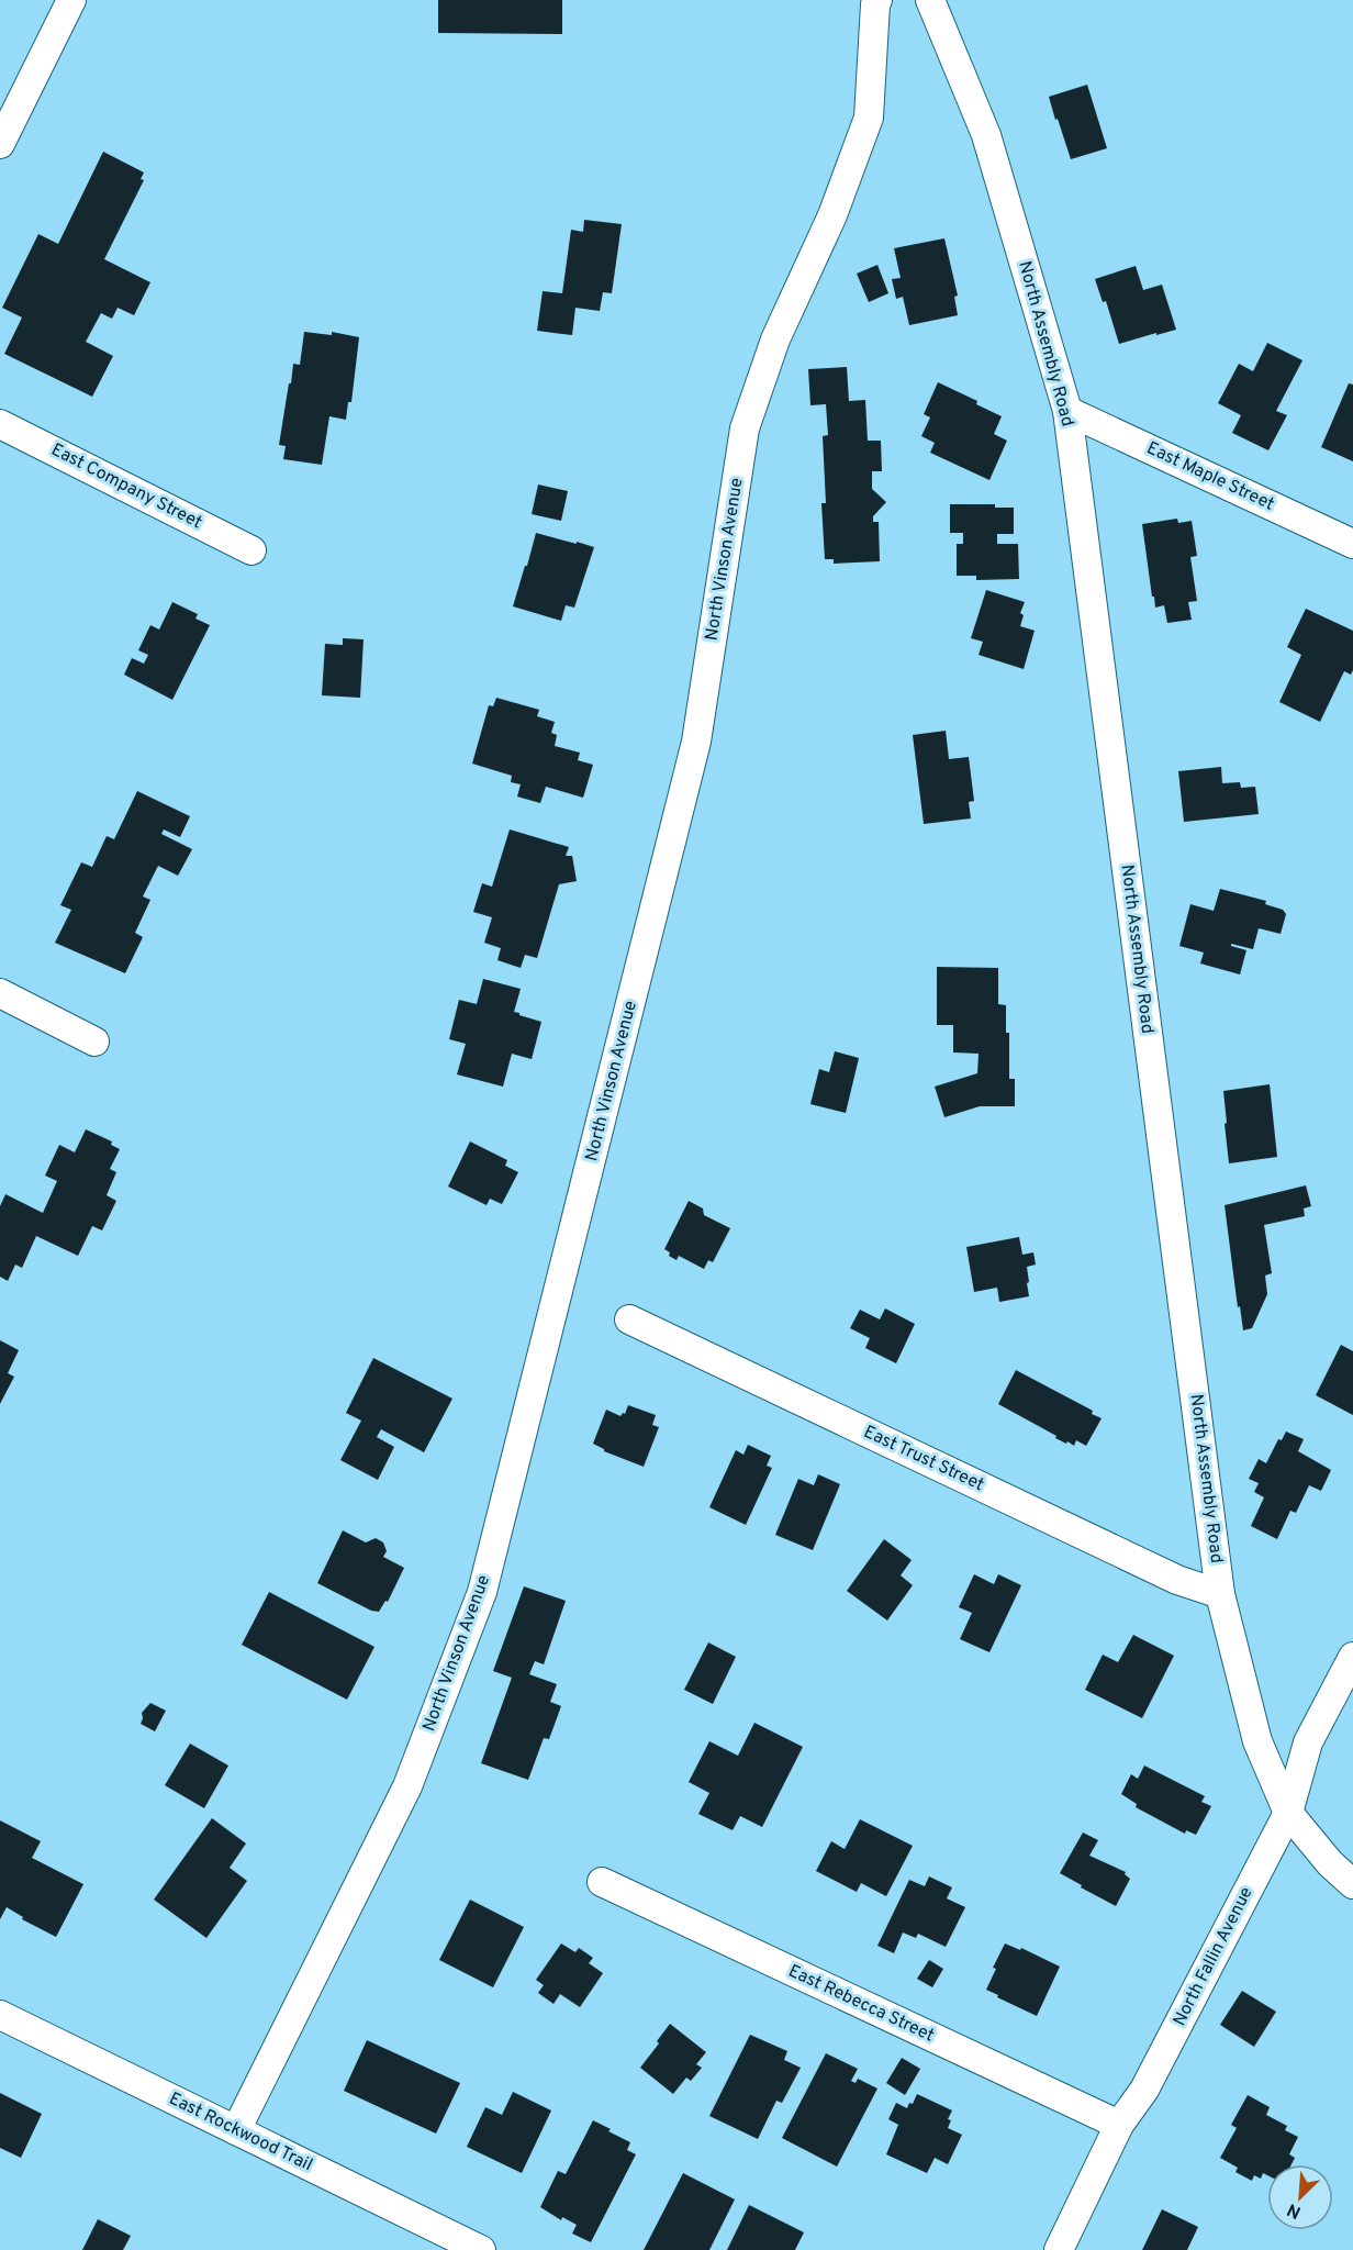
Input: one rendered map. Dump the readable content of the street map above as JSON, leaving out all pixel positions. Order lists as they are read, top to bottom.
{
  "streets": {
    "street": [
      "North Assembly Road",
      "East Maple Street",
      "East Company Street",
      "North Vinson Avenue",
      "East Trust Street",
      "North Fallin Avenue",
      "East Rebecca Street",
      "East Rockwood Trail"
    ]
  },
  "crossings": [
    ["North Assembly Road", "East Maple Street"],
    ["North Assembly Road", "East Trust Street"],
    ["North Assembly Road", "North Fallin Avenue"],
    ["North Vinson Avenue", "East Rockwood Trail"],
    ["North Fallin Avenue", "East Rebecca Street"]
  ],
  "north": "bottom left"
}
